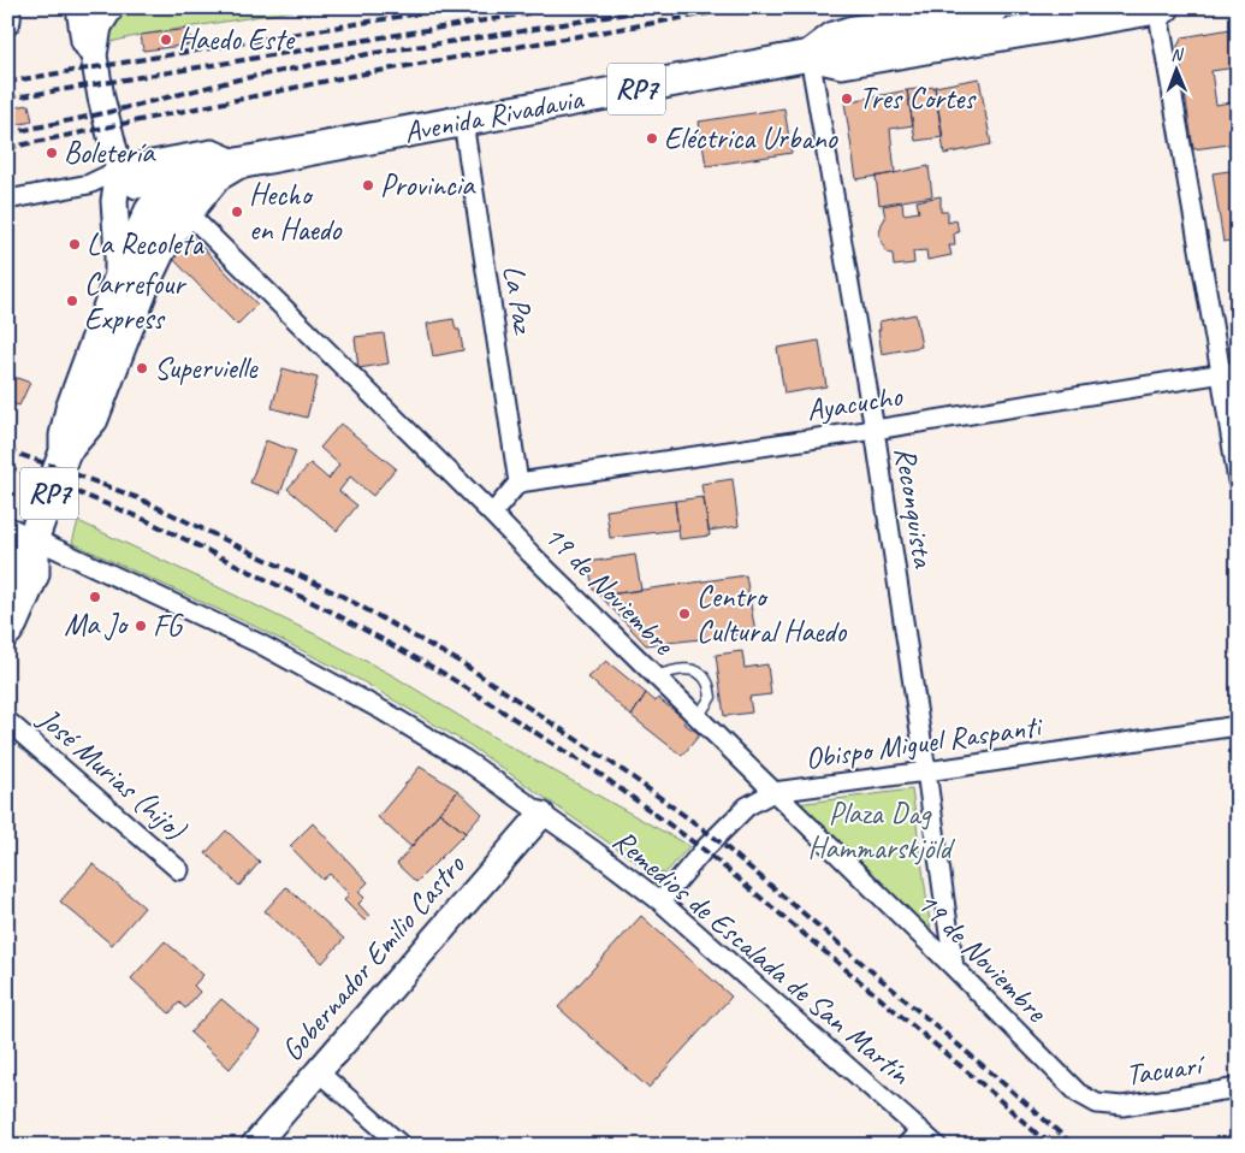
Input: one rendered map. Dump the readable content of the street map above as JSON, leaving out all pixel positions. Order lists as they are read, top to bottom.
{
  "streets": {
    "main road": ["RP7", "Avenida Rivadavia"],
    "street": [
      "La Paz",
      "Ayacucho",
      "Reconquista",
      "19 de Noviembre",
      "Obispo Miguel Raspanti",
      "José Murias (hijo)",
      "Remedios de Escalada de San Martín",
      "Gobernador Emilio Castro",
      "Tacuarí"
    ]
  },
  "crossings": [
    ["Avenida Rivadavia", "La Paz"],
    ["Avenida Rivadavia", "Reconquista"],
    ["Avenida Rivadavia", "19 de Noviembre"],
    ["Avenida Rivadavia", "Remedios de Escalada de San Martín"],
    ["La Paz", "Ayacucho"],
    ["Ayacucho", "Reconquista"],
    ["Reconquista", "19 de Noviembre"],
    ["Reconquista", "Obispo Miguel Raspanti"],
    ["19 de Noviembre", "Obispo Miguel Raspanti"],
    ["19 de Noviembre", "Tacuarí"],
    ["Obispo Miguel Raspanti", "Remedios de Escalada de San Martín"],
    ["Remedios de Escalada de San Martín", "Gobernador Emilio Castro"]
  ],
  "parks": ["Plaza Dag Hammarskjöld"],
  "places": [
    "Haedo Este",
    "Tres Cortes",
    "Eléctrica Urbano",
    "Boletería",
    "Provincia",
    "Hecho en Haedo",
    "La Recoleta",
    "Carrefour Express",
    "Supervielle",
    "Ma Jo",
    "Centro Cultural Haedo",
    "FG"
  ],
  "north": "top"
}
